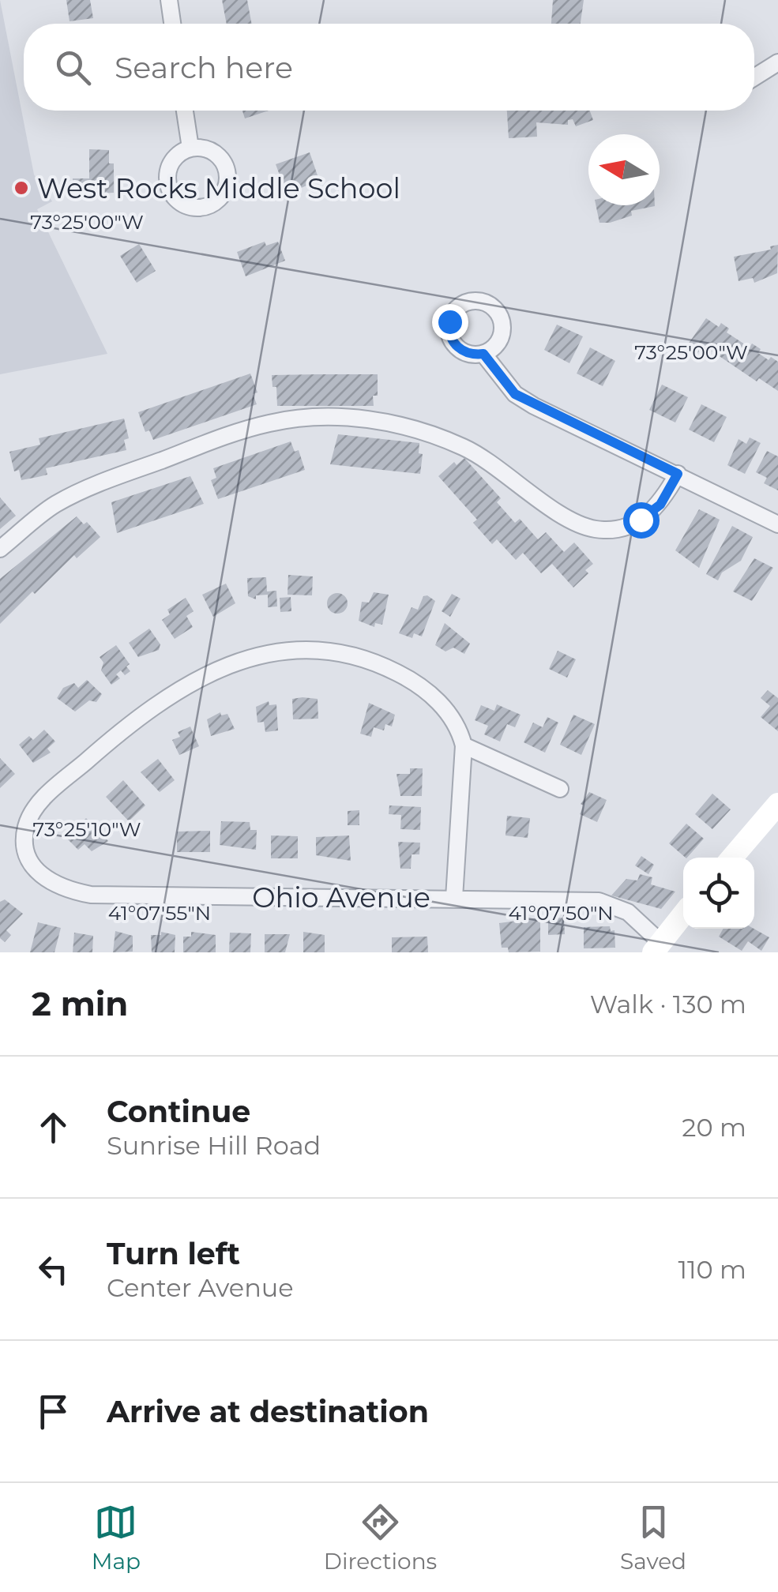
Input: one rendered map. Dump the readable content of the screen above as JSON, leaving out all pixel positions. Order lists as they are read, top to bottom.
{
  "streets": {
    "street": ["Ohio Avenue"]
  },
  "places": ["West Rocks Middle School"],
  "north": "left",
  "page": {
    "search": "Search here",
    "heading": ["2 min", "Walk · 130 m"],
    "list": [
      ["Continue", "Sunrise Hill Road", "20 m"],
      ["Turn left", "Center Avenue", "110 m"],
      "Arrive at destination"
    ],
    "nav": ["Map", "Directions", "Saved"]
  },
  "coordinates": [
    "73°25'00\"W",
    "73°25'10\"W",
    "41°07'55\"N",
    "41°07'50\"N"
  ]
}
